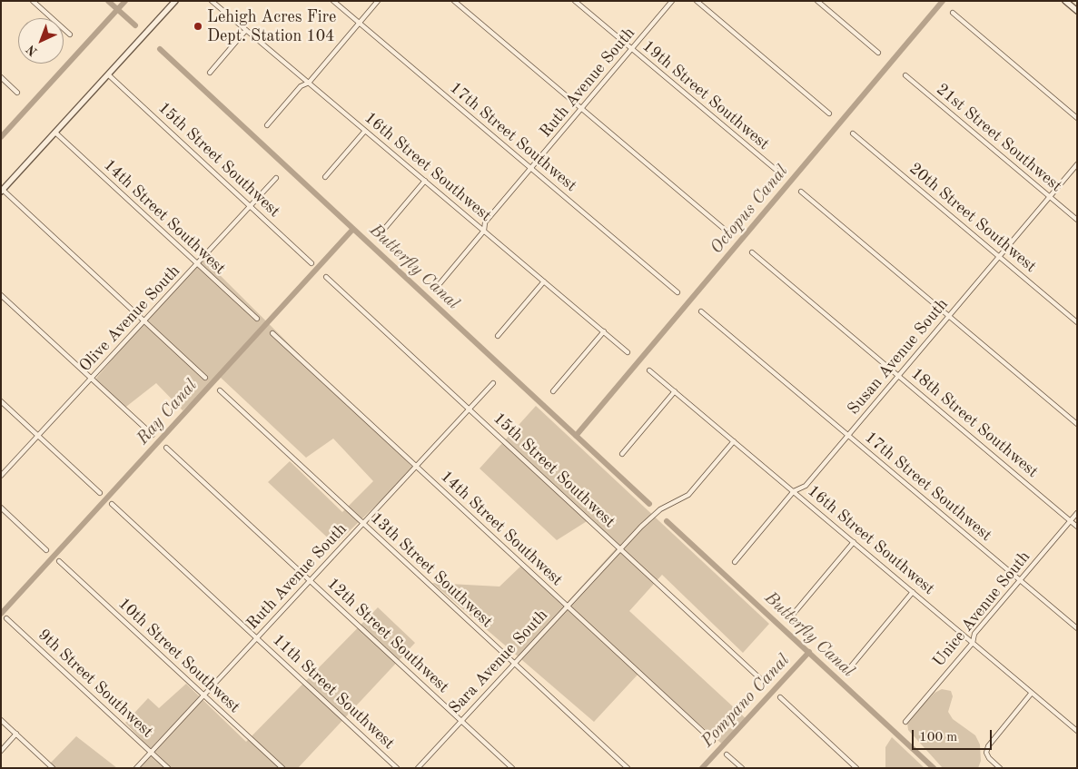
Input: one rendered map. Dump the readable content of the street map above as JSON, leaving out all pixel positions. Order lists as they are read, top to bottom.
{
  "streets": {
    "street": [
      "Ruth Avenue South",
      "19th Street Southwest",
      "17th Street Southwest",
      "21st Street Southwest",
      "15th Street Southwest",
      "16th Street Southwest",
      "14th Street Southwest",
      "20th Street Southwest",
      "Olive Avenue South",
      "Susan Avenue South",
      "18th Street Southwest",
      "13th Street Southwest",
      "Unice Avenue South",
      "12th Street Southwest",
      "10th Street Southwest",
      "Sara Avenue South",
      "9th Street Southwest",
      "11th Street Southwest"
    ]
  },
  "crossings": [
    ["Ruth Avenue South", "19th Street Southwest"],
    ["Ruth Avenue South", "17th Street Southwest"],
    ["Ruth Avenue South", "15th Street Southwest"],
    ["Ruth Avenue South", "16th Street Southwest"],
    ["Ruth Avenue South", "14th Street Southwest"],
    ["Ruth Avenue South", "13th Street Southwest"],
    ["Ruth Avenue South", "12th Street Southwest"],
    ["Ruth Avenue South", "10th Street Southwest"],
    ["Ruth Avenue South", "9th Street Southwest"],
    ["Ruth Avenue South", "11th Street Southwest"],
    ["17th Street Southwest", "Susan Avenue South"],
    ["17th Street Southwest", "Unice Avenue South"],
    ["21st Street Southwest", "Susan Avenue South"],
    ["15th Street Southwest", "Olive Avenue South"],
    ["15th Street Southwest", "Sara Avenue South"],
    ["16th Street Southwest", "Susan Avenue South"],
    ["16th Street Southwest", "Unice Avenue South"],
    ["16th Street Southwest", "Sara Avenue South"],
    ["14th Street Southwest", "Olive Avenue South"],
    ["14th Street Southwest", "Sara Avenue South"],
    ["20th Street Southwest", "Susan Avenue South"],
    ["Susan Avenue South", "18th Street Southwest"],
    ["18th Street Southwest", "Unice Avenue South"],
    ["13th Street Southwest", "Sara Avenue South"],
    ["12th Street Southwest", "Sara Avenue South"]
  ],
  "water": [
    "Octopus Canal",
    "Butterfly Canal",
    "Ray Canal",
    "Pompano Canal"
  ],
  "places": ["Lehigh Acres Fire Dept. Station 104"],
  "scale_bar": "100 m",
  "north": "bottom left"
}
